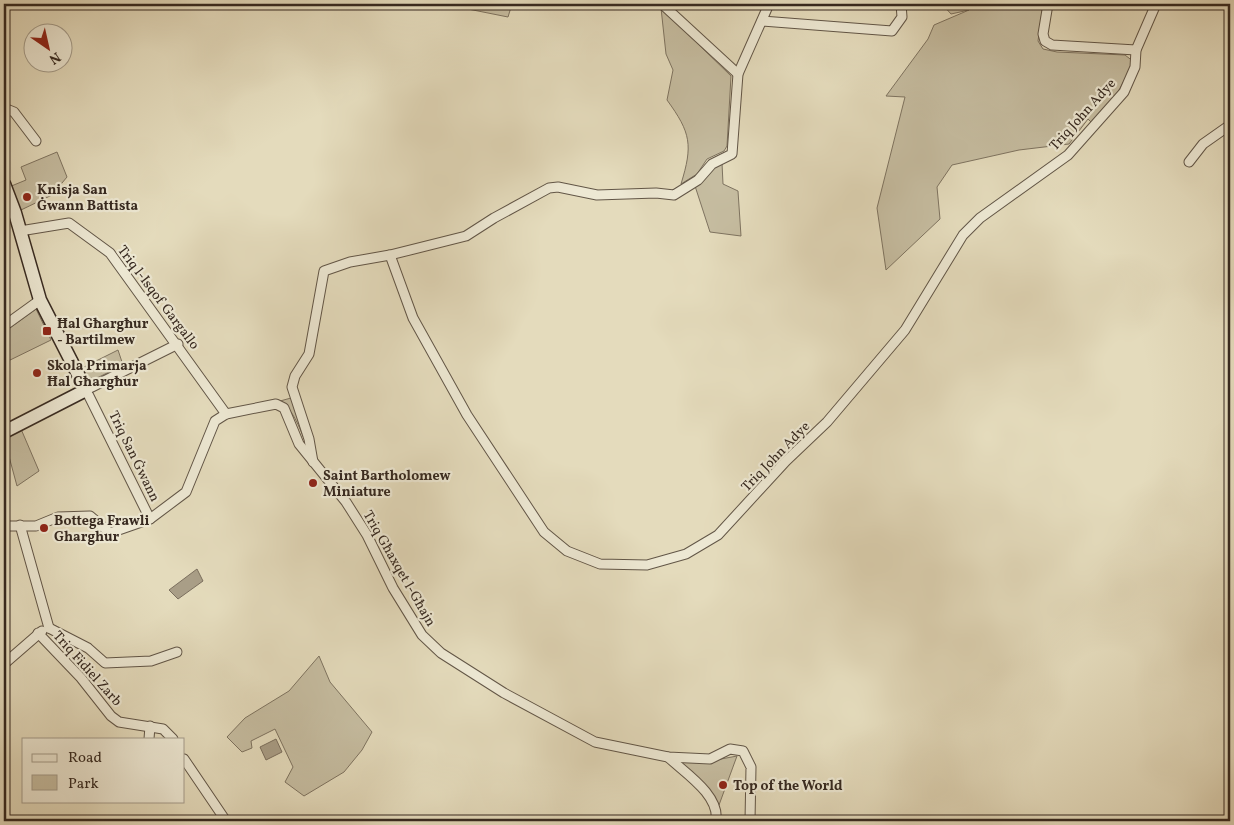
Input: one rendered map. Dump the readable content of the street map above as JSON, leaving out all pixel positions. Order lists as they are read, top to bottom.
{
  "streets": {
    "street": [
      "Triq John Adye",
      "Triq l-Isqof Gargallo",
      "Triq San Ġwann",
      "Triq Għaxqet l-Għajn",
      "Triq Fidiel Zarb"
    ]
  },
  "crossings": [
    ["Triq l-Isqof Gargallo", "Triq San Ġwann"],
    ["Triq l-Isqof Gargallo", "Triq Għaxqet l-Għajn"]
  ],
  "places": {
    "other": [
      "Knisja San Ġwann Battista",
      "Skola Primarja Ħal Għargħur",
      "Saint Bartholomew Miniature",
      "Bottega Frawli Gharghur",
      "Top of the World"
    ],
    "transit": ["Ħal Għargħur - Bartilmew"]
  },
  "legend": ["Road", "Park"],
  "north": "bottom right"
}
